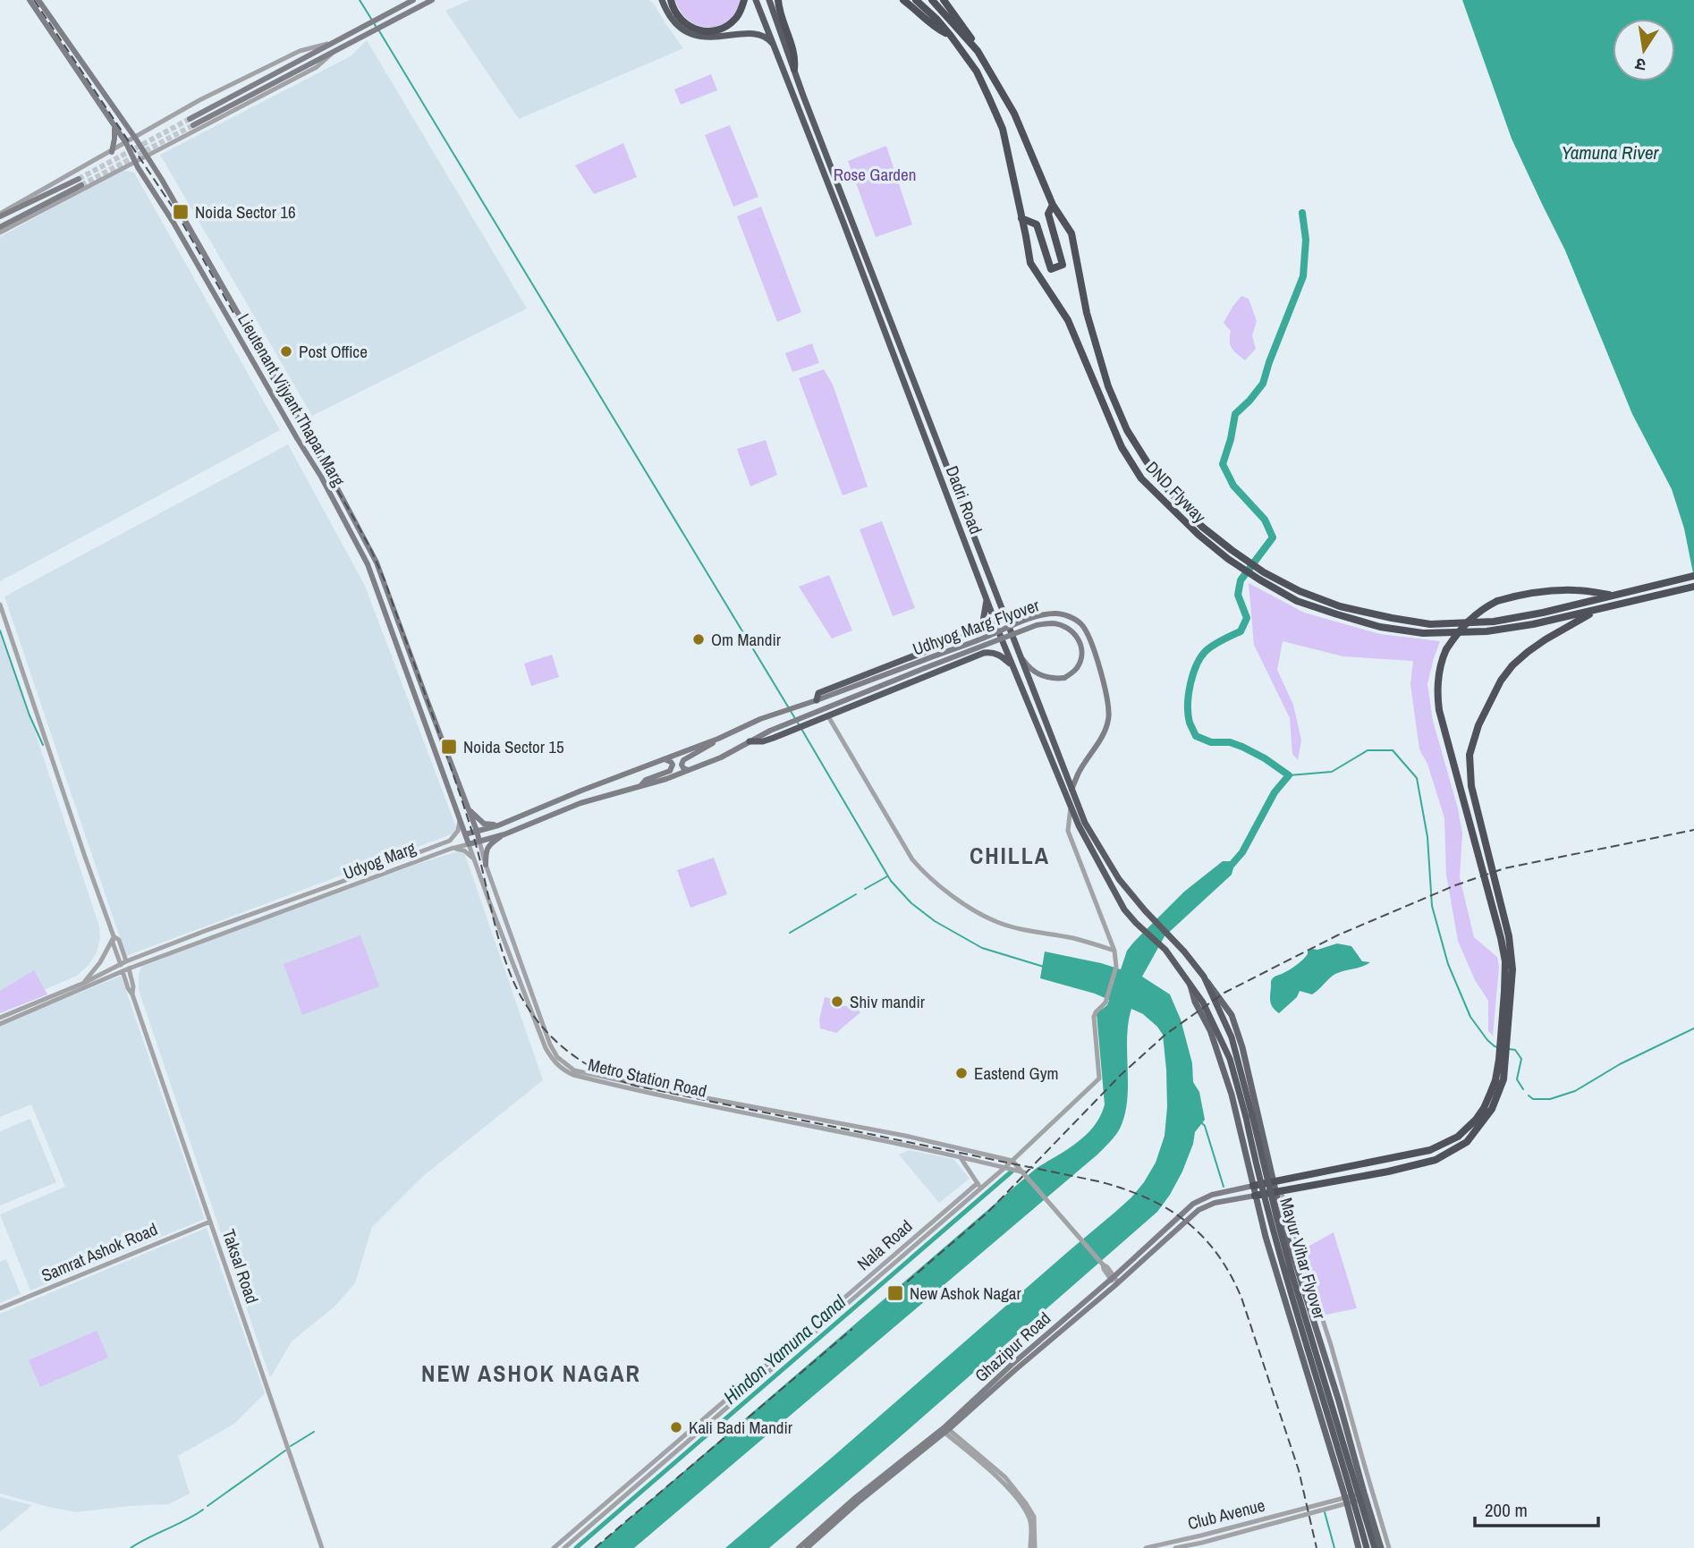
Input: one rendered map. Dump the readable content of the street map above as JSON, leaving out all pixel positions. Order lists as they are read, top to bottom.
{
  "streets": {
    "highway": ["DND Flyway", "Dadri Road", "Mayur Vihar Flyover"],
    "main road": [
      "Lieutenant Vijyant Thapar Marg",
      "Udhyog Marg Flyover",
      "Udyog Marg",
      "Ghazipur Road"
    ],
    "street": [
      "Metro Station Road",
      "Nala Road",
      "Samrat Ashok Road",
      "Taksal Road",
      "Club Avenue"
    ]
  },
  "crossings": [
    ["Lieutenant Vijyant Thapar Marg", "Udyog Marg"],
    ["Lieutenant Vijyant Thapar Marg", "Metro Station Road"],
    ["Dadri Road", "Udhyog Marg Flyover"],
    ["Dadri Road", "Mayur Vihar Flyover"],
    ["Udhyog Marg Flyover", "Udyog Marg"],
    ["Udyog Marg", "Metro Station Road"],
    ["Udyog Marg", "Taksal Road"],
    ["Metro Station Road", "Nala Road"],
    ["Samrat Ashok Road", "Taksal Road"]
  ],
  "districts": ["CHILLA", "NEW ASHOK NAGAR"],
  "water": ["Yamuna River", "Hindon Yamuna Canal"],
  "parks": ["Rose Garden"],
  "places": {
    "transit": ["Noida Sector 16", "Noida Sector 15", "New Ashok Nagar"],
    "other": [
      "Post Office",
      "Om Mandir",
      "Shiv mandir",
      "Eastend Gym",
      "Kali Badi Mandir"
    ]
  },
  "scale_bar": "200 m",
  "north": "bottom"
}
